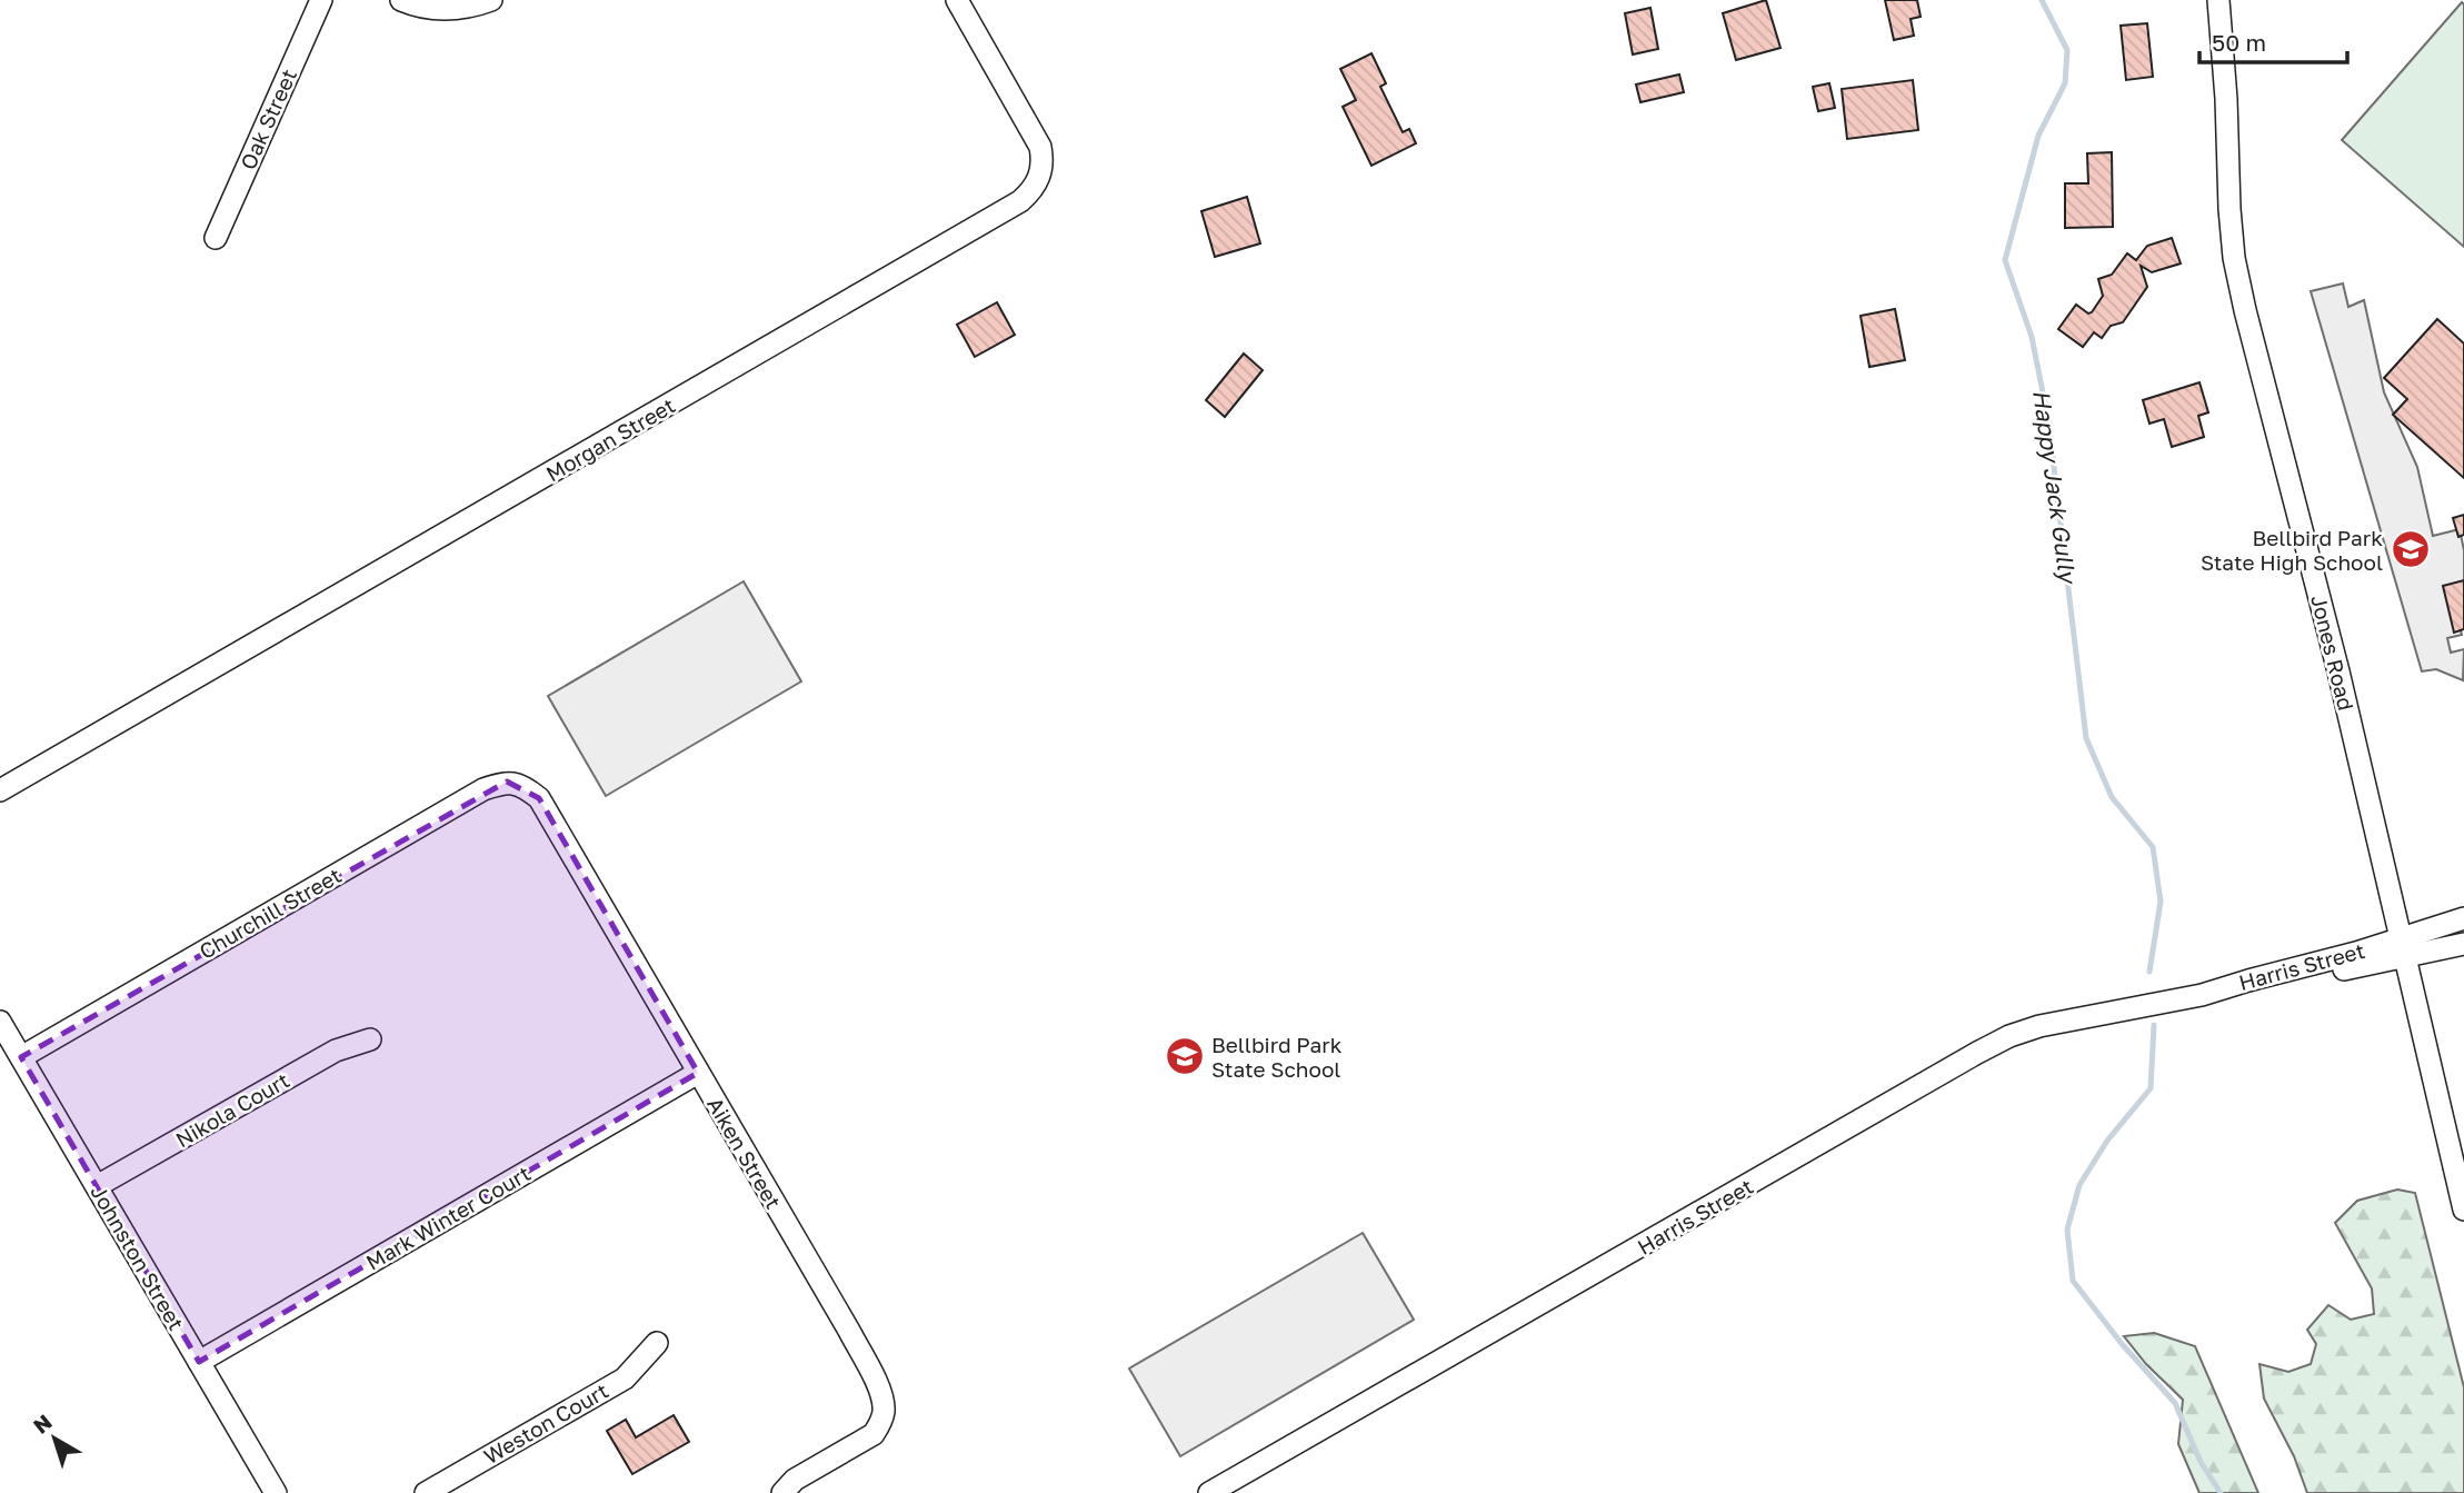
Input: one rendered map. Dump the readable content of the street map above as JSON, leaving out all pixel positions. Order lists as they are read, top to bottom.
{
  "streets": {
    "street": [
      "Oak Street",
      "Morgan Street",
      "Jones Road",
      "Churchill Street",
      "Harris Street",
      "Nikola Court",
      "Aiken Street",
      "Mark Winter Court",
      "Johnston Street",
      "Weston Court"
    ]
  },
  "crossings": [
    ["Jones Road", "Harris Street"],
    ["Churchill Street", "Aiken Street"],
    ["Churchill Street", "Johnston Street"],
    ["Nikola Court", "Johnston Street"],
    ["Aiken Street", "Mark Winter Court"],
    ["Mark Winter Court", "Johnston Street"]
  ],
  "water": ["Happy Jack Gully"],
  "places": {
    "school or university": ["Bellbird Park State High School", "Bellbird Park State School"]
  },
  "scale_bar": "50 m",
  "north": "top left"
}
